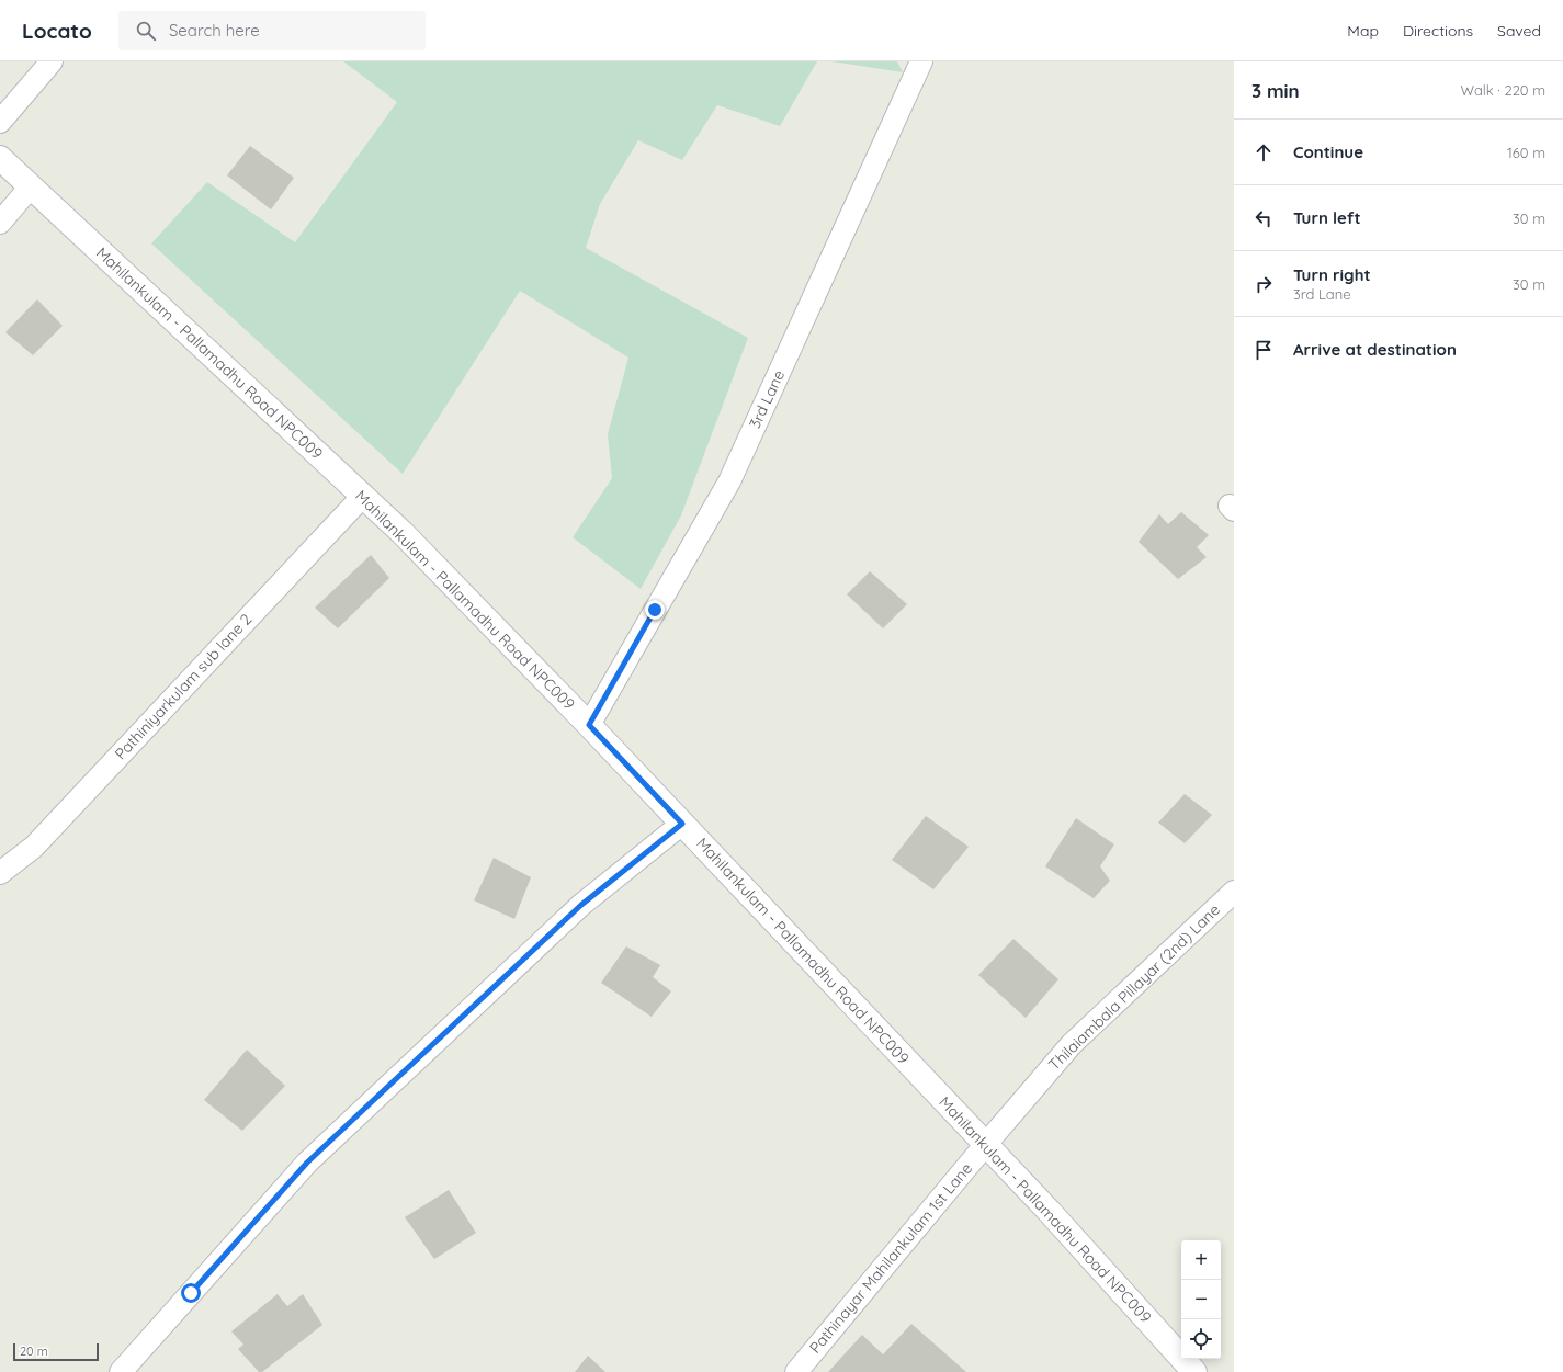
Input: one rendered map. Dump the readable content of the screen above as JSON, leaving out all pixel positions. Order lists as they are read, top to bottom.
{
  "streets": {
    "street": [
      "Mahilankulam - Pallamadhu Road NPC009",
      "3rd Lane",
      "Pathiniyarkulam sub lane 2",
      "Thilaiambala Pillayar (2nd) Lane",
      "Pathinayar Mahilankulam 1st Lane"
    ]
  },
  "crossings": [
    ["Mahilankulam - Pallamadhu Road NPC009", "3rd Lane"],
    ["Mahilankulam - Pallamadhu Road NPC009", "Pathiniyarkulam sub lane 2"],
    ["Mahilankulam - Pallamadhu Road NPC009", "Thilaiambala Pillayar (2nd) Lane"],
    ["Mahilankulam - Pallamadhu Road NPC009", "Pathinayar Mahilankulam 1st Lane"],
    ["Thilaiambala Pillayar (2nd) Lane", "Pathinayar Mahilankulam 1st Lane"]
  ],
  "scale_bar": "20 m",
  "page": {
    "header": "Locato",
    "search": "Search here",
    "nav": ["Map", "Directions", "Saved"],
    "heading": ["3 min", "Walk · 220 m"],
    "list": [
      ["Continue", "160 m"],
      ["Turn left", "30 m"],
      ["Turn right", "3rd Lane", "30 m"],
      "Arrive at destination"
    ],
    "map_buttons": ["+", "−"],
    "scale": "20 m"
  }
}
